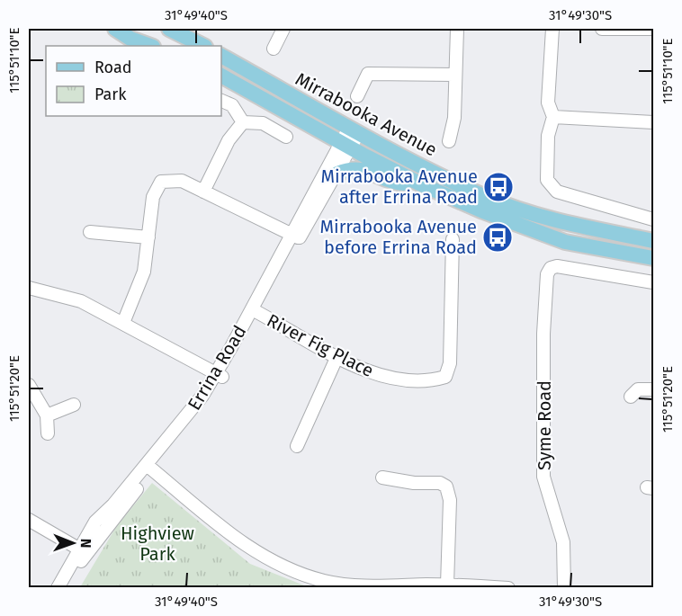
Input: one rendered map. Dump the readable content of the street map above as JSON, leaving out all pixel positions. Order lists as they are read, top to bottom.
{
  "streets": {
    "main road": ["Mirrabooka Avenue"],
    "street": ["River Fig Place", "Errina Road", "Syme Road"]
  },
  "crossings": [
    ["Mirrabooka Avenue", "Errina Road"],
    ["River Fig Place", "Errina Road"]
  ],
  "parks": ["Highview Park"],
  "places": {
    "bus stop": ["Mirrabooka Avenue after Errina Road", "Mirrabooka Avenue before Errina Road"]
  },
  "legend": ["Road", "Park"],
  "north": "right",
  "coordinates": [
    "31°49'40\"S",
    "31°49'30\"S",
    "115°51'10\"E",
    "115°51'20\"E"
  ]
}
